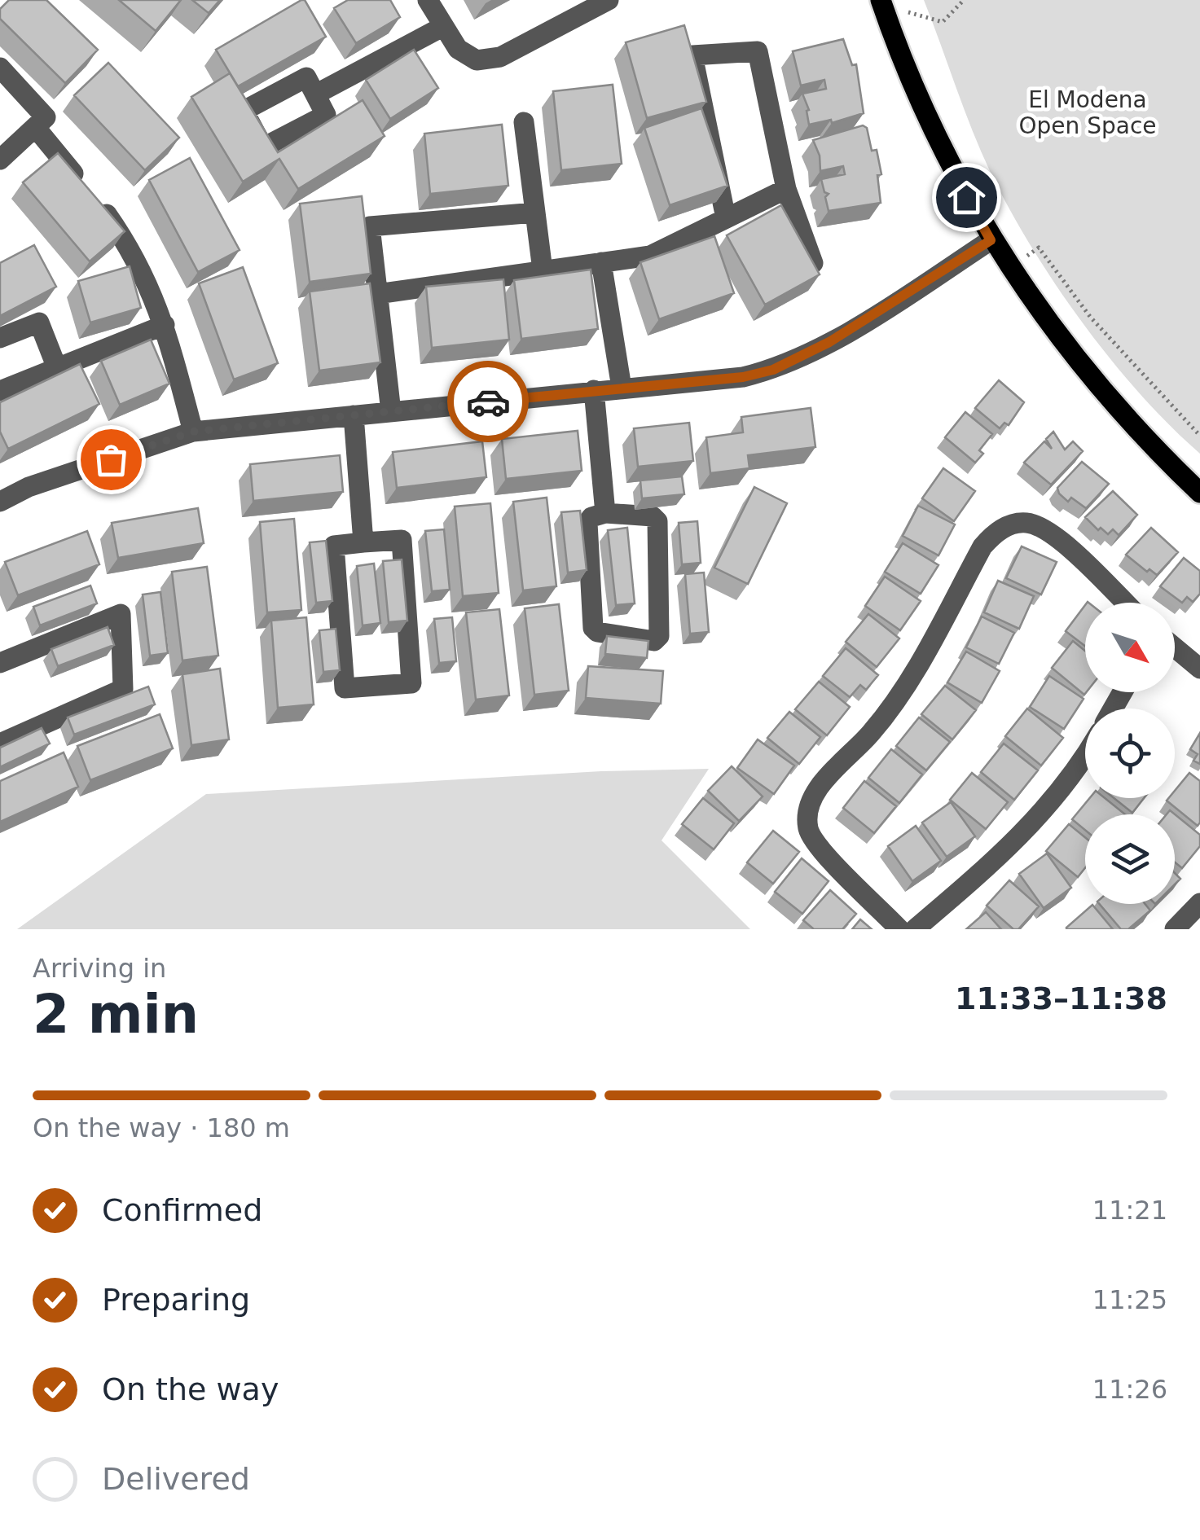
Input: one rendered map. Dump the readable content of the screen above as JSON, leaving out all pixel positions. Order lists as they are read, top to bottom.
{
  "parks": ["El Modena Open Space"],
  "north": "bottom right",
  "page": {
    "heading": ["2 min", "Arriving in", "11:33–11:38"],
    "bar": "On the way · 180 m",
    "list": [
      ["Confirmed", "11:21"],
      ["Preparing", "11:25"],
      ["On the way", "11:26"],
      "Delivered"
    ]
  }
}
